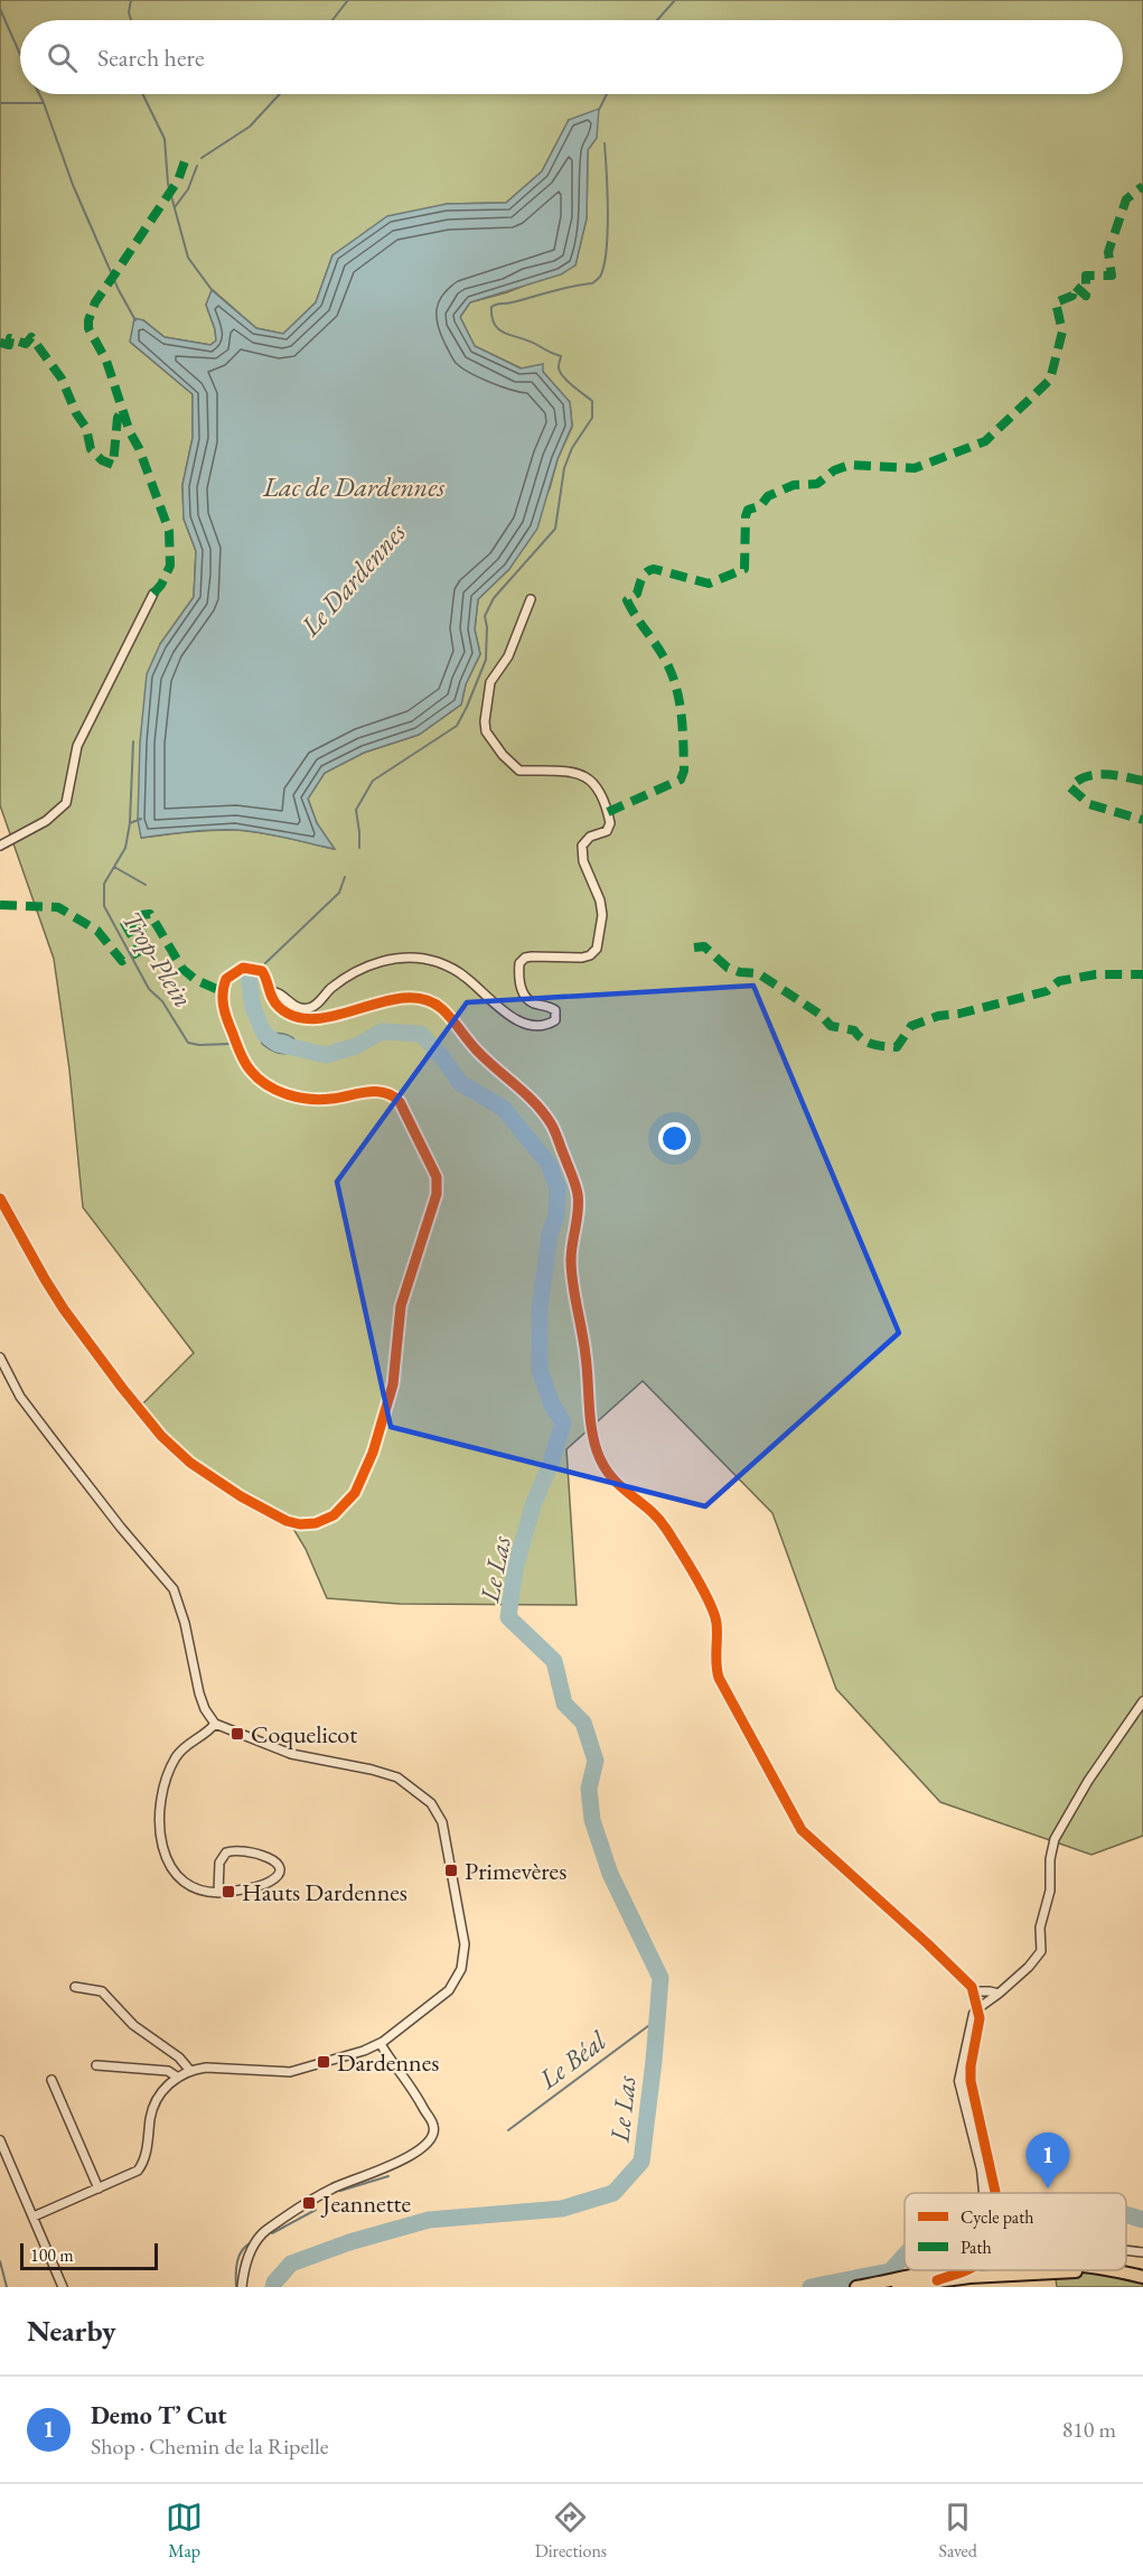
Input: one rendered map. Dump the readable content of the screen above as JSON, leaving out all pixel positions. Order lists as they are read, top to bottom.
{
  "water": [
    "Lac de Dardennes",
    "Le Dardennes",
    "Trop-Plein",
    "Le Las",
    "Le Béal"
  ],
  "places": {
    "transit": [
      "Coquelicot",
      "Primevères",
      "Hauts Dardennes",
      "Dardennes",
      "Jeannette"
    ]
  },
  "legend": ["Cycle path", "Path"],
  "scale_bar": "100 m",
  "page": {
    "search": "Search here",
    "pins": "1",
    "scale": "100 m",
    "heading": "Nearby",
    "list": [
      {
        "mark": "1",
        "name": "Demo T’ Cut",
        "note": "Shop · Chemin de la Ripelle",
        "value": "810 m"
      }
    ],
    "nav": ["Map", "Directions", "Saved"]
  }
}
